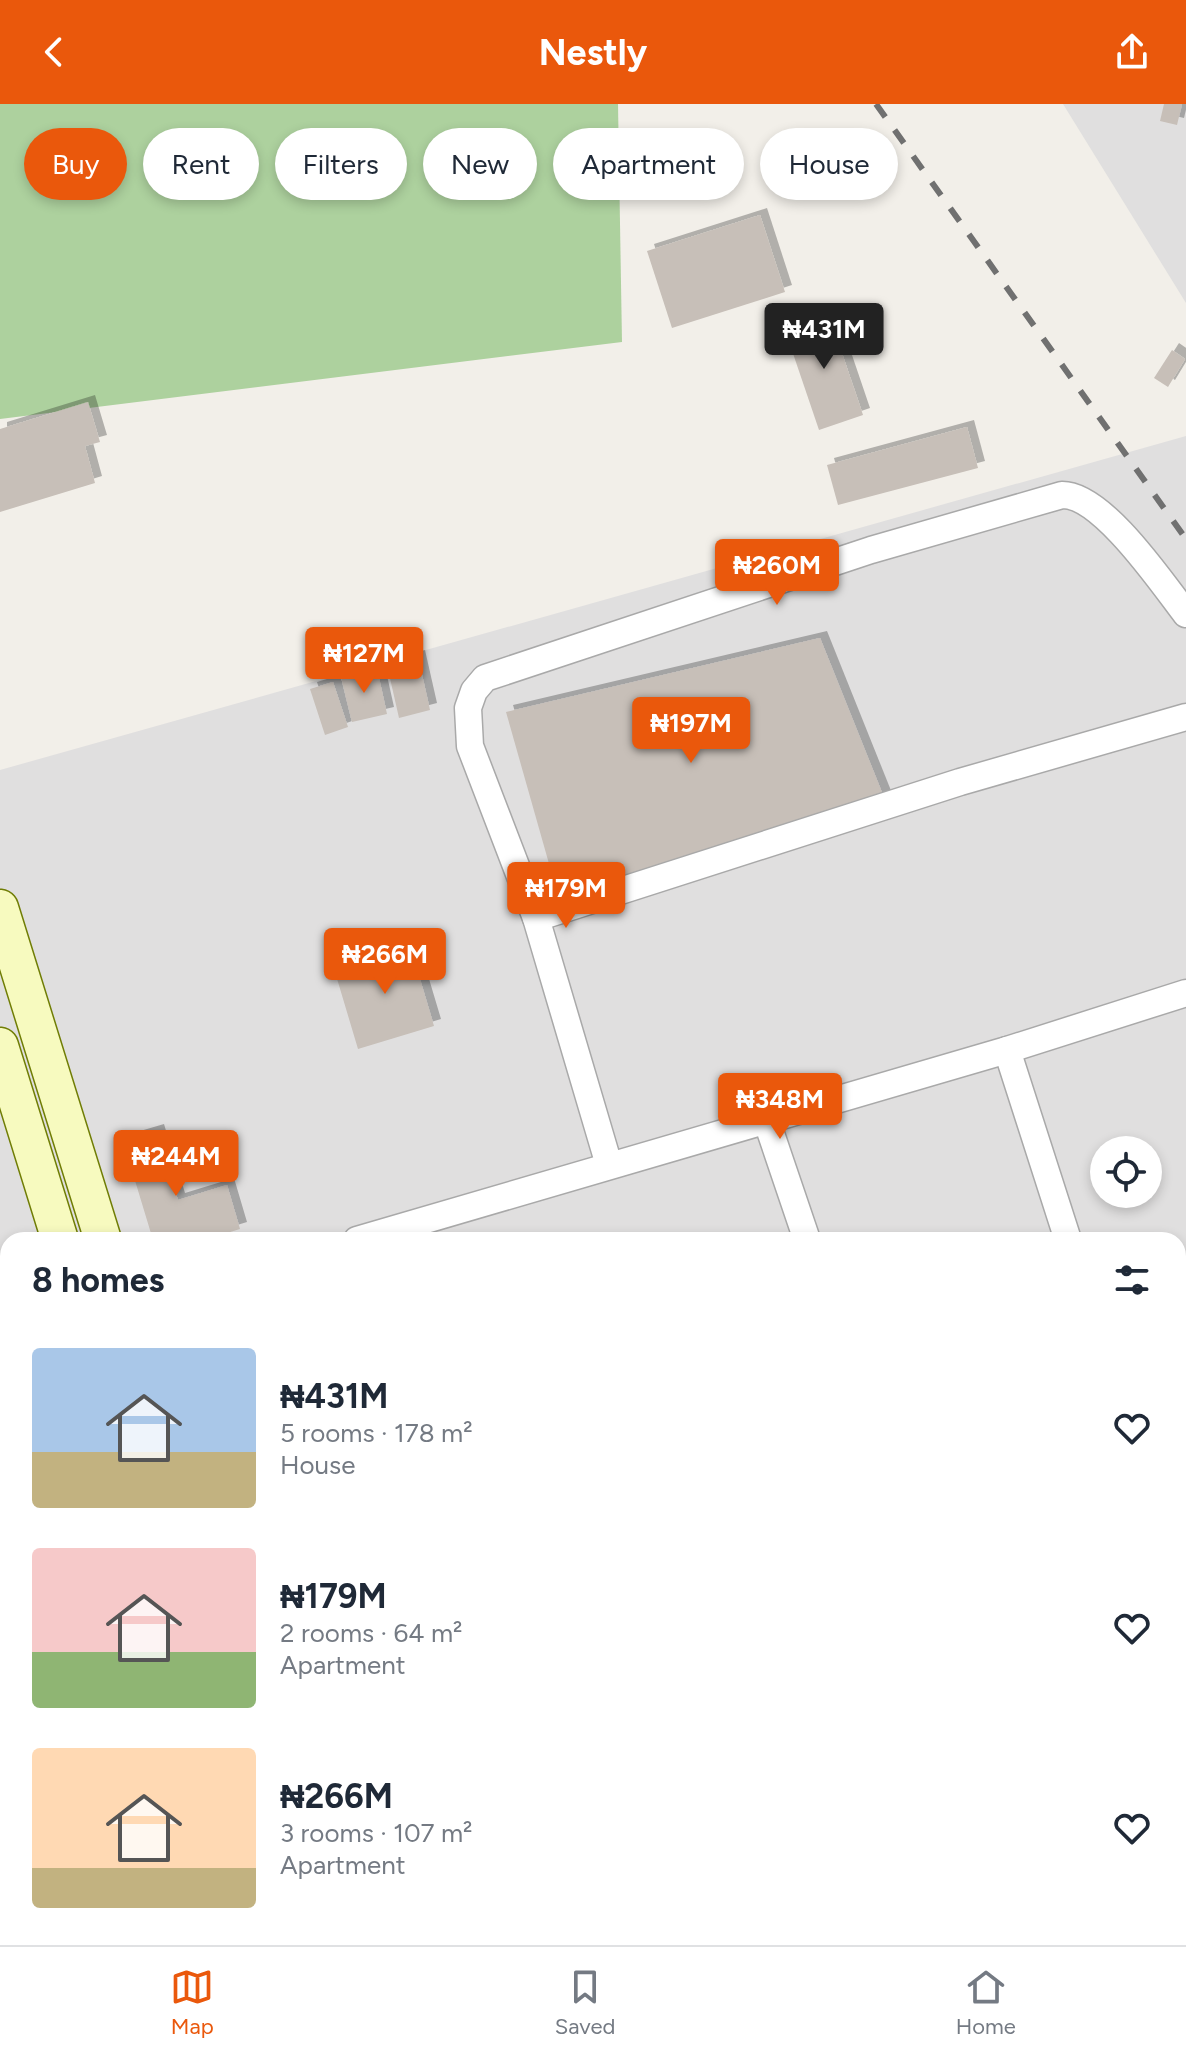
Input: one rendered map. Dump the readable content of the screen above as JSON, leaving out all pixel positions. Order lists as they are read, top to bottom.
{
  "page": {
    "header": "Nestly",
    "chip": [
      "Buy",
      "Rent",
      "Filters",
      "New",
      "Apartment",
      "House"
    ],
    "price": [
      "₦431M",
      "₦260M",
      "₦127M",
      "₦197M",
      "₦179M",
      "₦266M",
      "₦348M",
      "₦244M"
    ],
    "heading": "8 homes",
    "list": [
      {
        "name": "₦431M",
        "note": "5 rooms · 178 m² · House"
      },
      {
        "name": "₦179M",
        "note": "2 rooms · 64 m² · Apartment"
      },
      {
        "name": "₦266M",
        "note": "3 rooms · 107 m² · Apartment"
      }
    ],
    "tabs": ["Map", "Saved", "Home"]
  }
}
